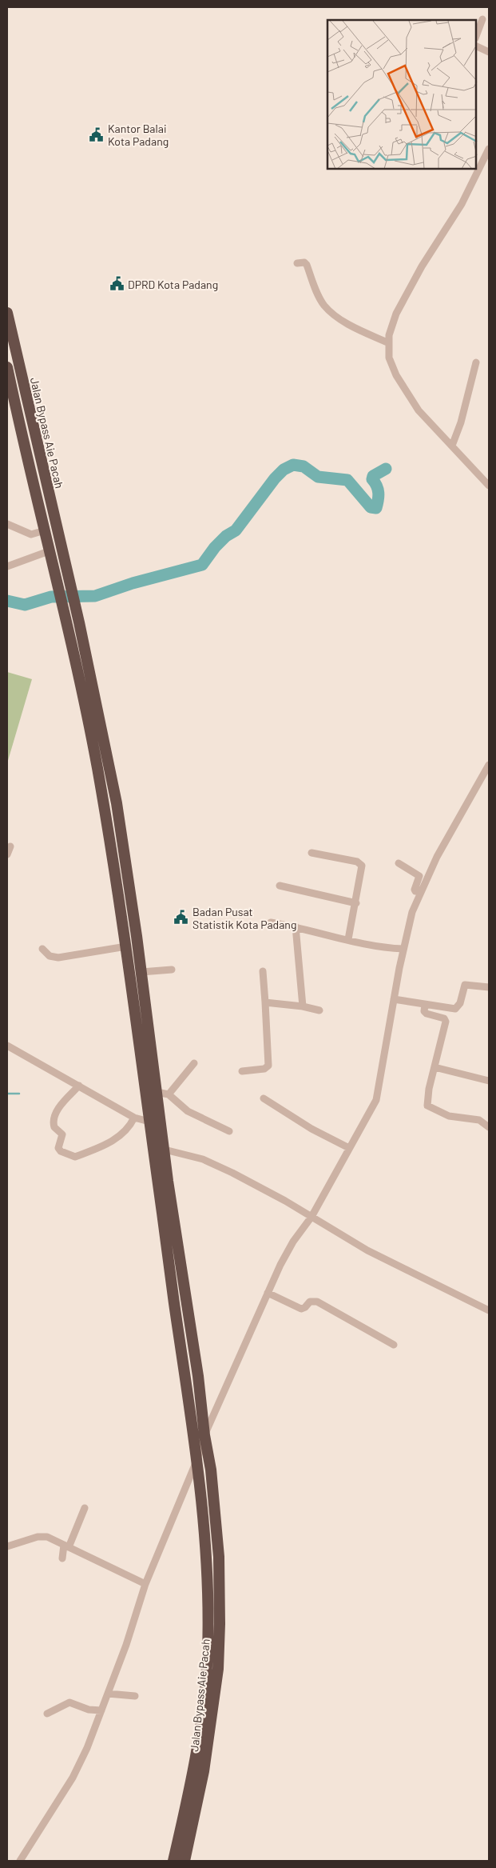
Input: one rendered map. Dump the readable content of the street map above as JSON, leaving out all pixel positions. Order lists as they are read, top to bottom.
{
  "streets": {
    "highway": ["Jalan Bypass Aie Pacah"]
  },
  "places": {
    "public building": ["Kantor Balai Kota Padang", "DPRD Kota Padang", "Badan Pusat Statistik Kota Padang"]
  }
}
